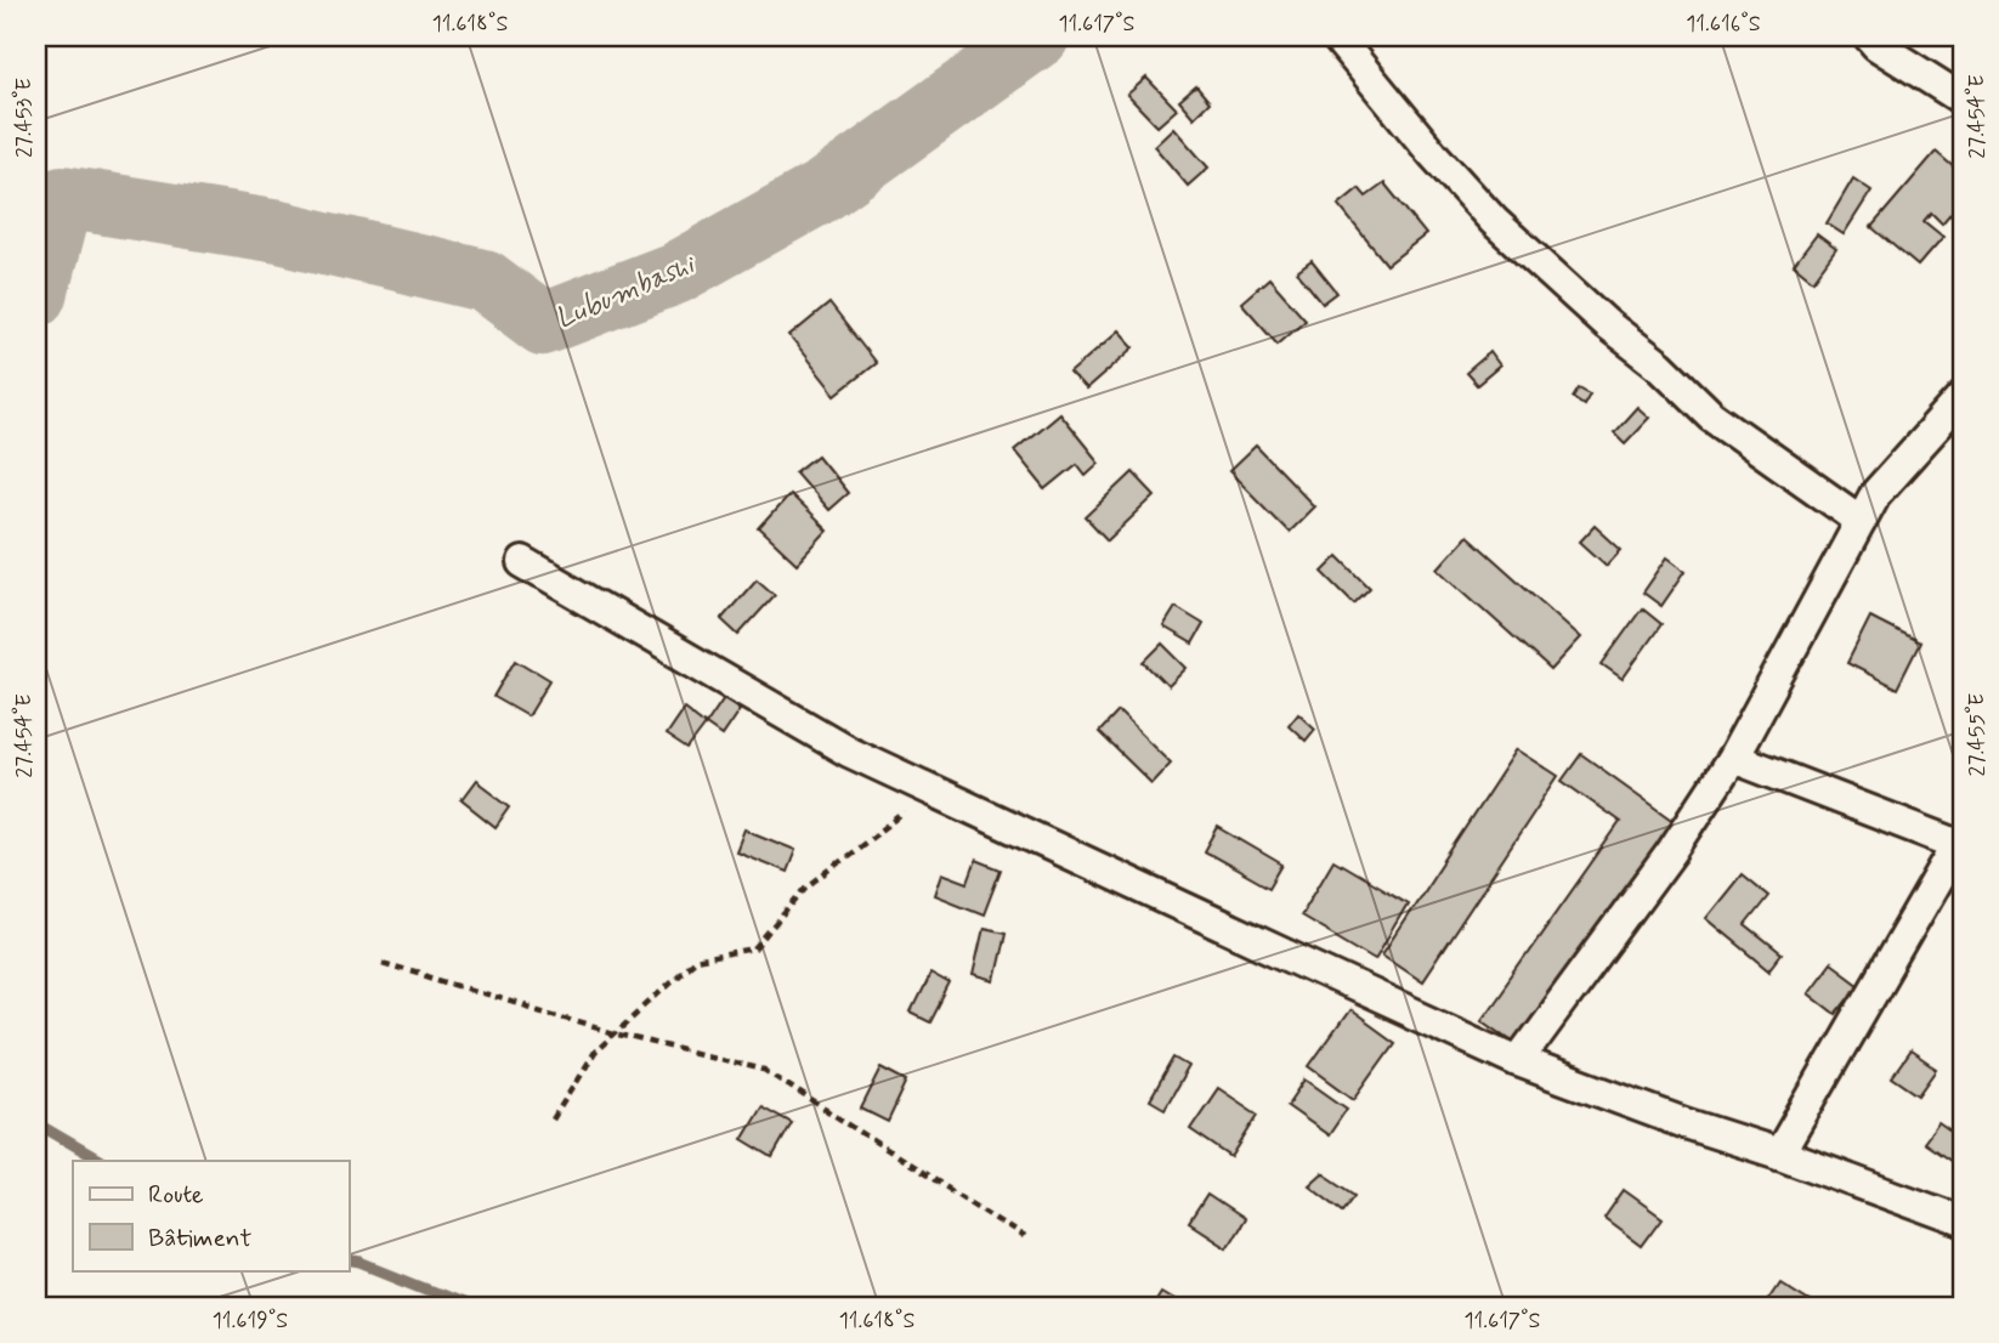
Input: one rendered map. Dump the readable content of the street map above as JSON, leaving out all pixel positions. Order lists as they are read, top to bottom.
{
  "water": ["Lubumbashi"],
  "legend": ["Route", "Bâtiment"],
  "coordinates": [
    "11.618°S",
    "11.617°S",
    "11.616°S",
    "27.454°E",
    "27.453°E",
    "27.455°E",
    "11.619°S"
  ]
}
